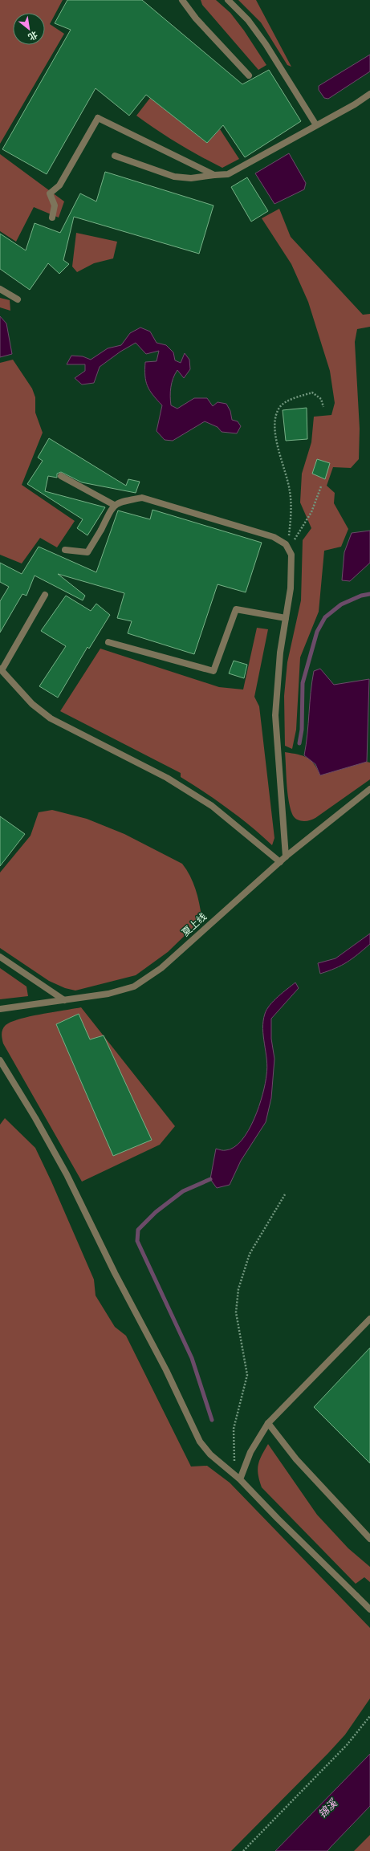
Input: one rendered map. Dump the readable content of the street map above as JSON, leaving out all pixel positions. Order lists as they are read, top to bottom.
{
  "streets": {
    "street": ["夏上线"]
  },
  "water": ["锦溪"],
  "north": "bottom right"
}
